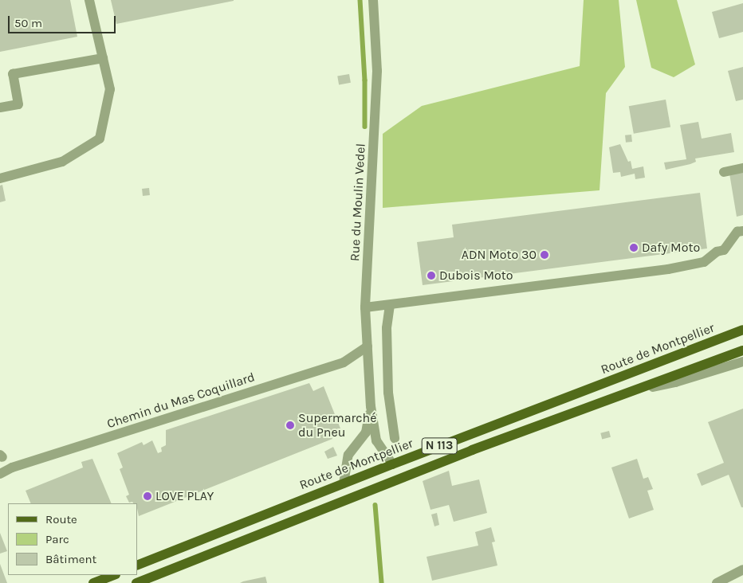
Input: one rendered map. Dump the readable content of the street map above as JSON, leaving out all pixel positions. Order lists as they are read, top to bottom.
{
  "streets": {
    "main road": ["Route de Montpellier", "N 113"],
    "street": ["Rue du Moulin Vedel", "Chemin du Mas Coquillard"]
  },
  "crossings": [
    ["Rue du Moulin Vedel", "Route de Montpellier"],
    ["Rue du Moulin Vedel", "Chemin du Mas Coquillard"]
  ],
  "places": [
    "Dafy Moto",
    "ADN Moto 30",
    "Dubois Moto",
    "Supermarché du Pneu",
    "LOVE PLAY"
  ],
  "legend": ["Route", "Parc", "Bâtiment"],
  "scale_bar": "50 m"
}
